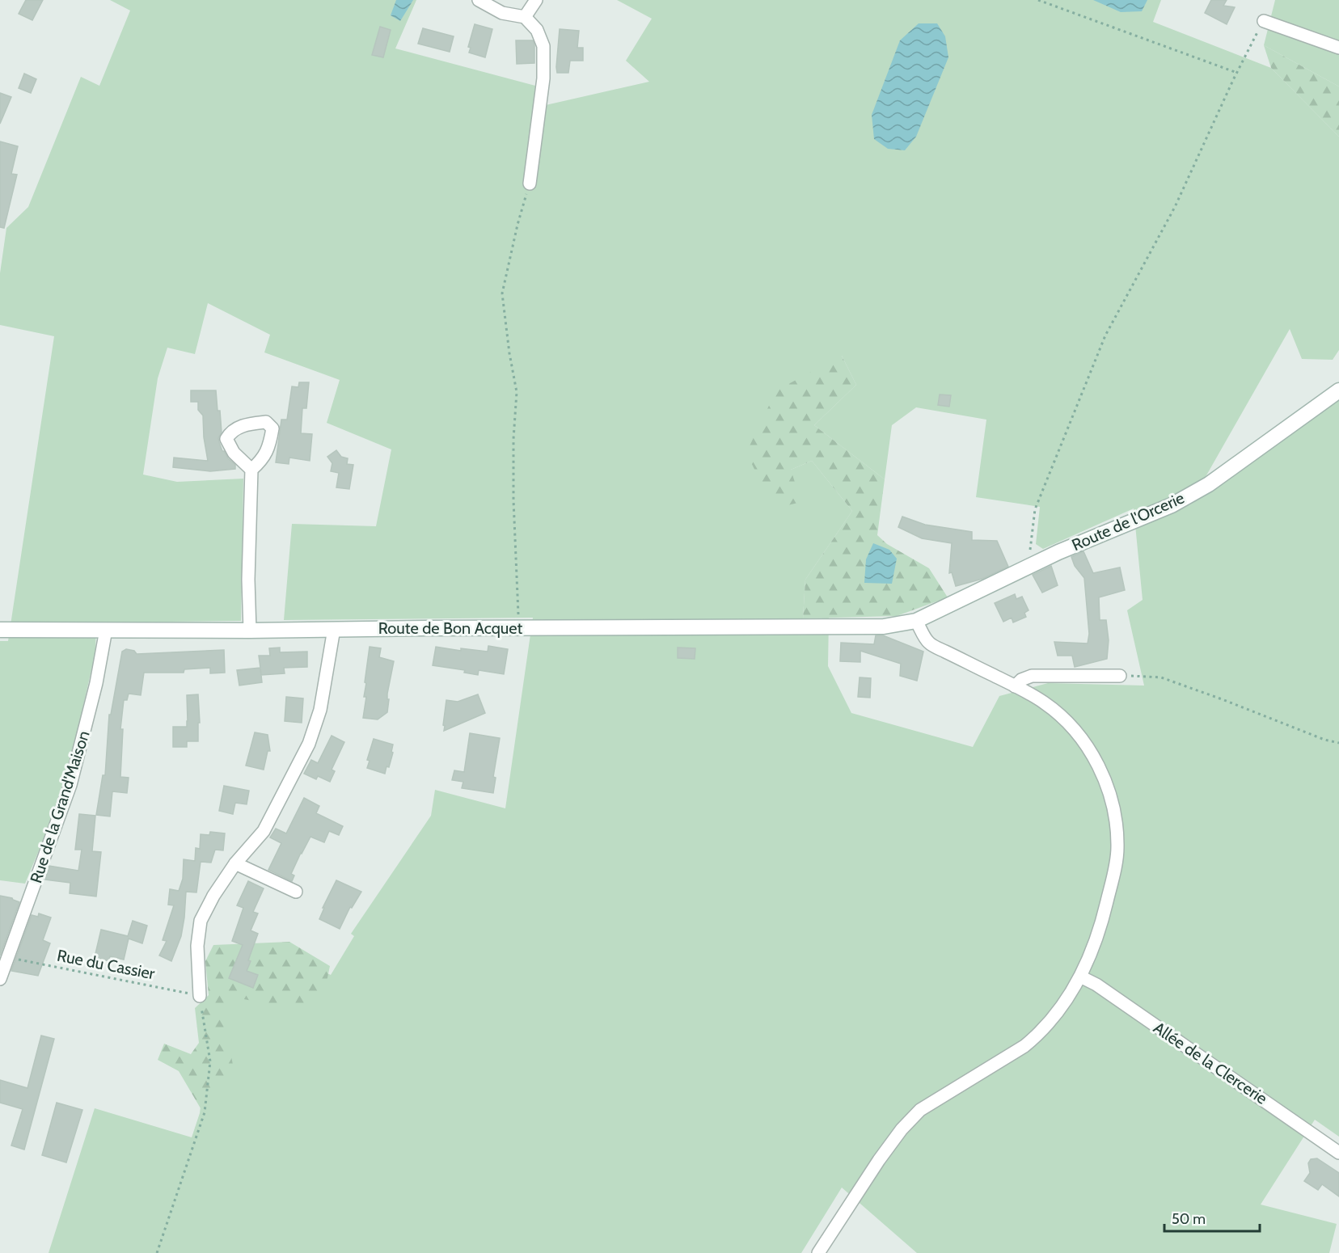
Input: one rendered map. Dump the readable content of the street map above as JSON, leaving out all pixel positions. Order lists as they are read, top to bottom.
{
  "streets": {
    "street": [
      "Route de l'Orcerie",
      "Route de Bon Acquet",
      "Rue de la Grand'Maison",
      "Allée de la Clercerie"
    ],
    "path": ["Rue du Cassier"]
  },
  "crossings": [
    ["Route de l'Orcerie", "Route de Bon Acquet"],
    ["Route de Bon Acquet", "Rue de la Grand'Maison"],
    ["Rue de la Grand'Maison", "Rue du Cassier"]
  ],
  "scale_bar": "50 m"
}
